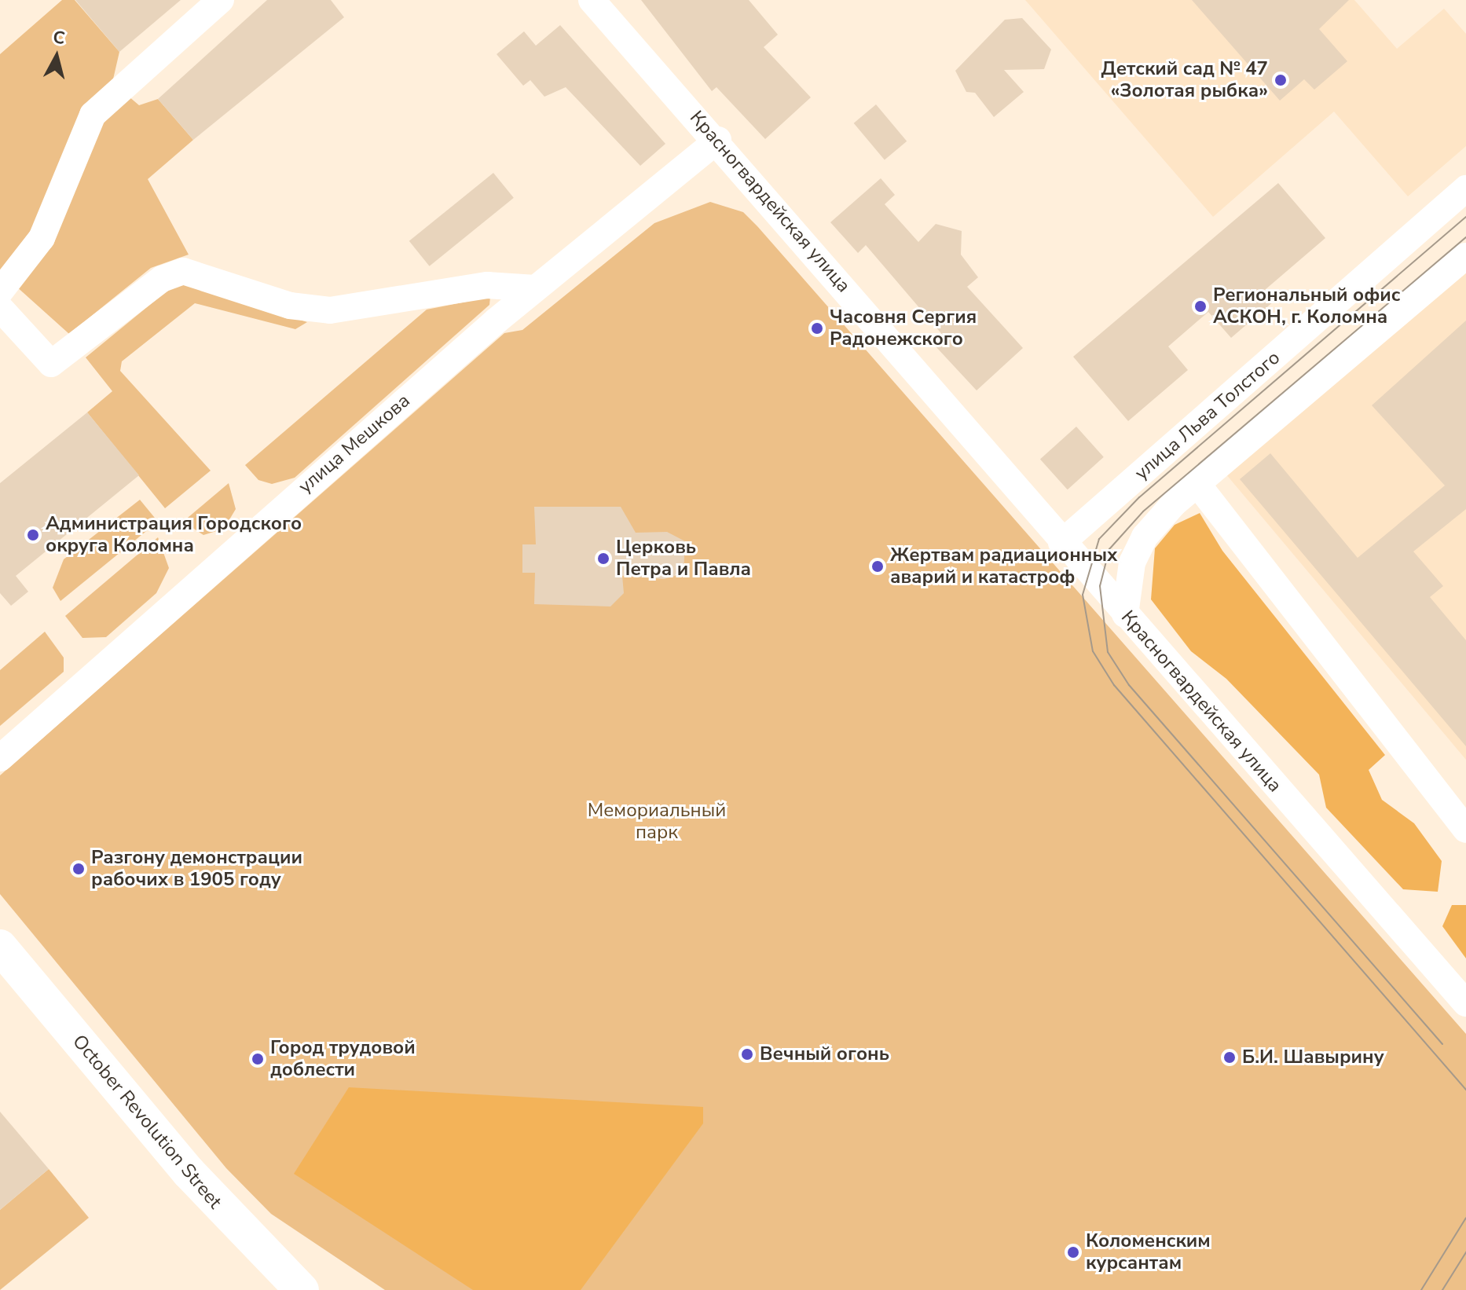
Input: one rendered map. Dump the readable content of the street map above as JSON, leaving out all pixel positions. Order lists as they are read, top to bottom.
{
  "streets": {
    "main road": ["October Revolution Street"],
    "street": ["Красногвардейская улица", "улица Льва Толстого", "улица Мешкова"]
  },
  "crossings": [
    ["Красногвардейская улица", "улица Льва Толстого"],
    ["Красногвардейская улица", "улица Мешкова"]
  ],
  "parks": ["Мемориальный парк"],
  "places": [
    "Детский сад № 47 «Золотая рыбка»",
    "Региональный офис АСКОН, г. Коломна",
    "Часовня Сергия Радонежского",
    "Администрация Городского округа Коломна",
    "Церковь Петра и Павла",
    "Жертвам радиационных аварий и катастроф",
    "Разгону демонстрации рабочих в 1905 году",
    "Вечный огонь",
    "Б.И. Шавырину",
    "Город трудовой доблести",
    "Коломенским курсантам"
  ],
  "north": "top"
}
